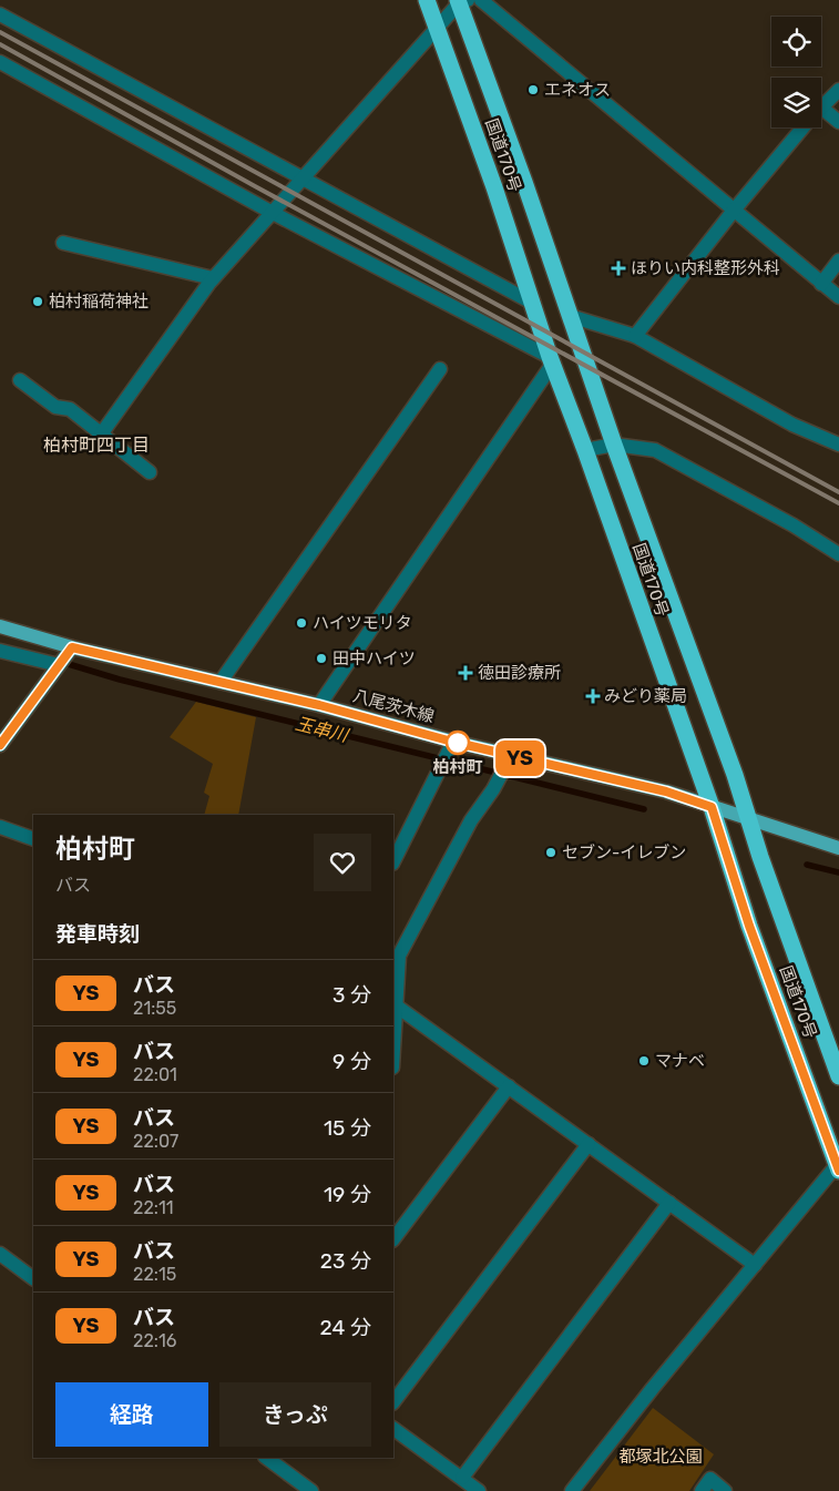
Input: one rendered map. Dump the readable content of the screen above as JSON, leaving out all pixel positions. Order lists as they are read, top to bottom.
{
  "streets": {
    "highway": ["国道170号"],
    "main road": ["八尾茨木線"]
  },
  "crossings": [
    ["国道170号", "八尾茨木線"]
  ],
  "districts": ["柏村町四丁目"],
  "water": ["玉串川"],
  "parks": ["都塚北公園"],
  "places": {
    "other": [
      "エネオス",
      "柏村稲荷神社",
      "ハイツモリタ",
      "田中ハイツ",
      "柏村町",
      "セブン-イレブン",
      "マナベ"
    ],
    "health": ["ほりい内科整形外科", "徳田診療所", "みどり薬局"]
  },
  "lines": ["bus line YS"],
  "page": {
    "on_map": "YS",
    "heading": [
      ["柏村町", "バス"],
      "発車時刻"
    ],
    "list": [
      {
        "mark": "YS",
        "name": "バス",
        "note": "21:55",
        "value": "3 分"
      },
      {
        "mark": "YS",
        "name": "バス",
        "note": "22:01",
        "value": "9 分"
      },
      {
        "mark": "YS",
        "name": "バス",
        "note": "22:07",
        "value": "15 分"
      },
      {
        "mark": "YS",
        "name": "バス",
        "note": "22:11",
        "value": "19 分"
      },
      {
        "mark": "YS",
        "name": "バス",
        "note": "22:15",
        "value": "23 分"
      },
      {
        "mark": "YS",
        "name": "バス",
        "note": "22:16",
        "value": "24 分"
      }
    ],
    "buttons": ["経路", "きっぷ"]
  }
}
